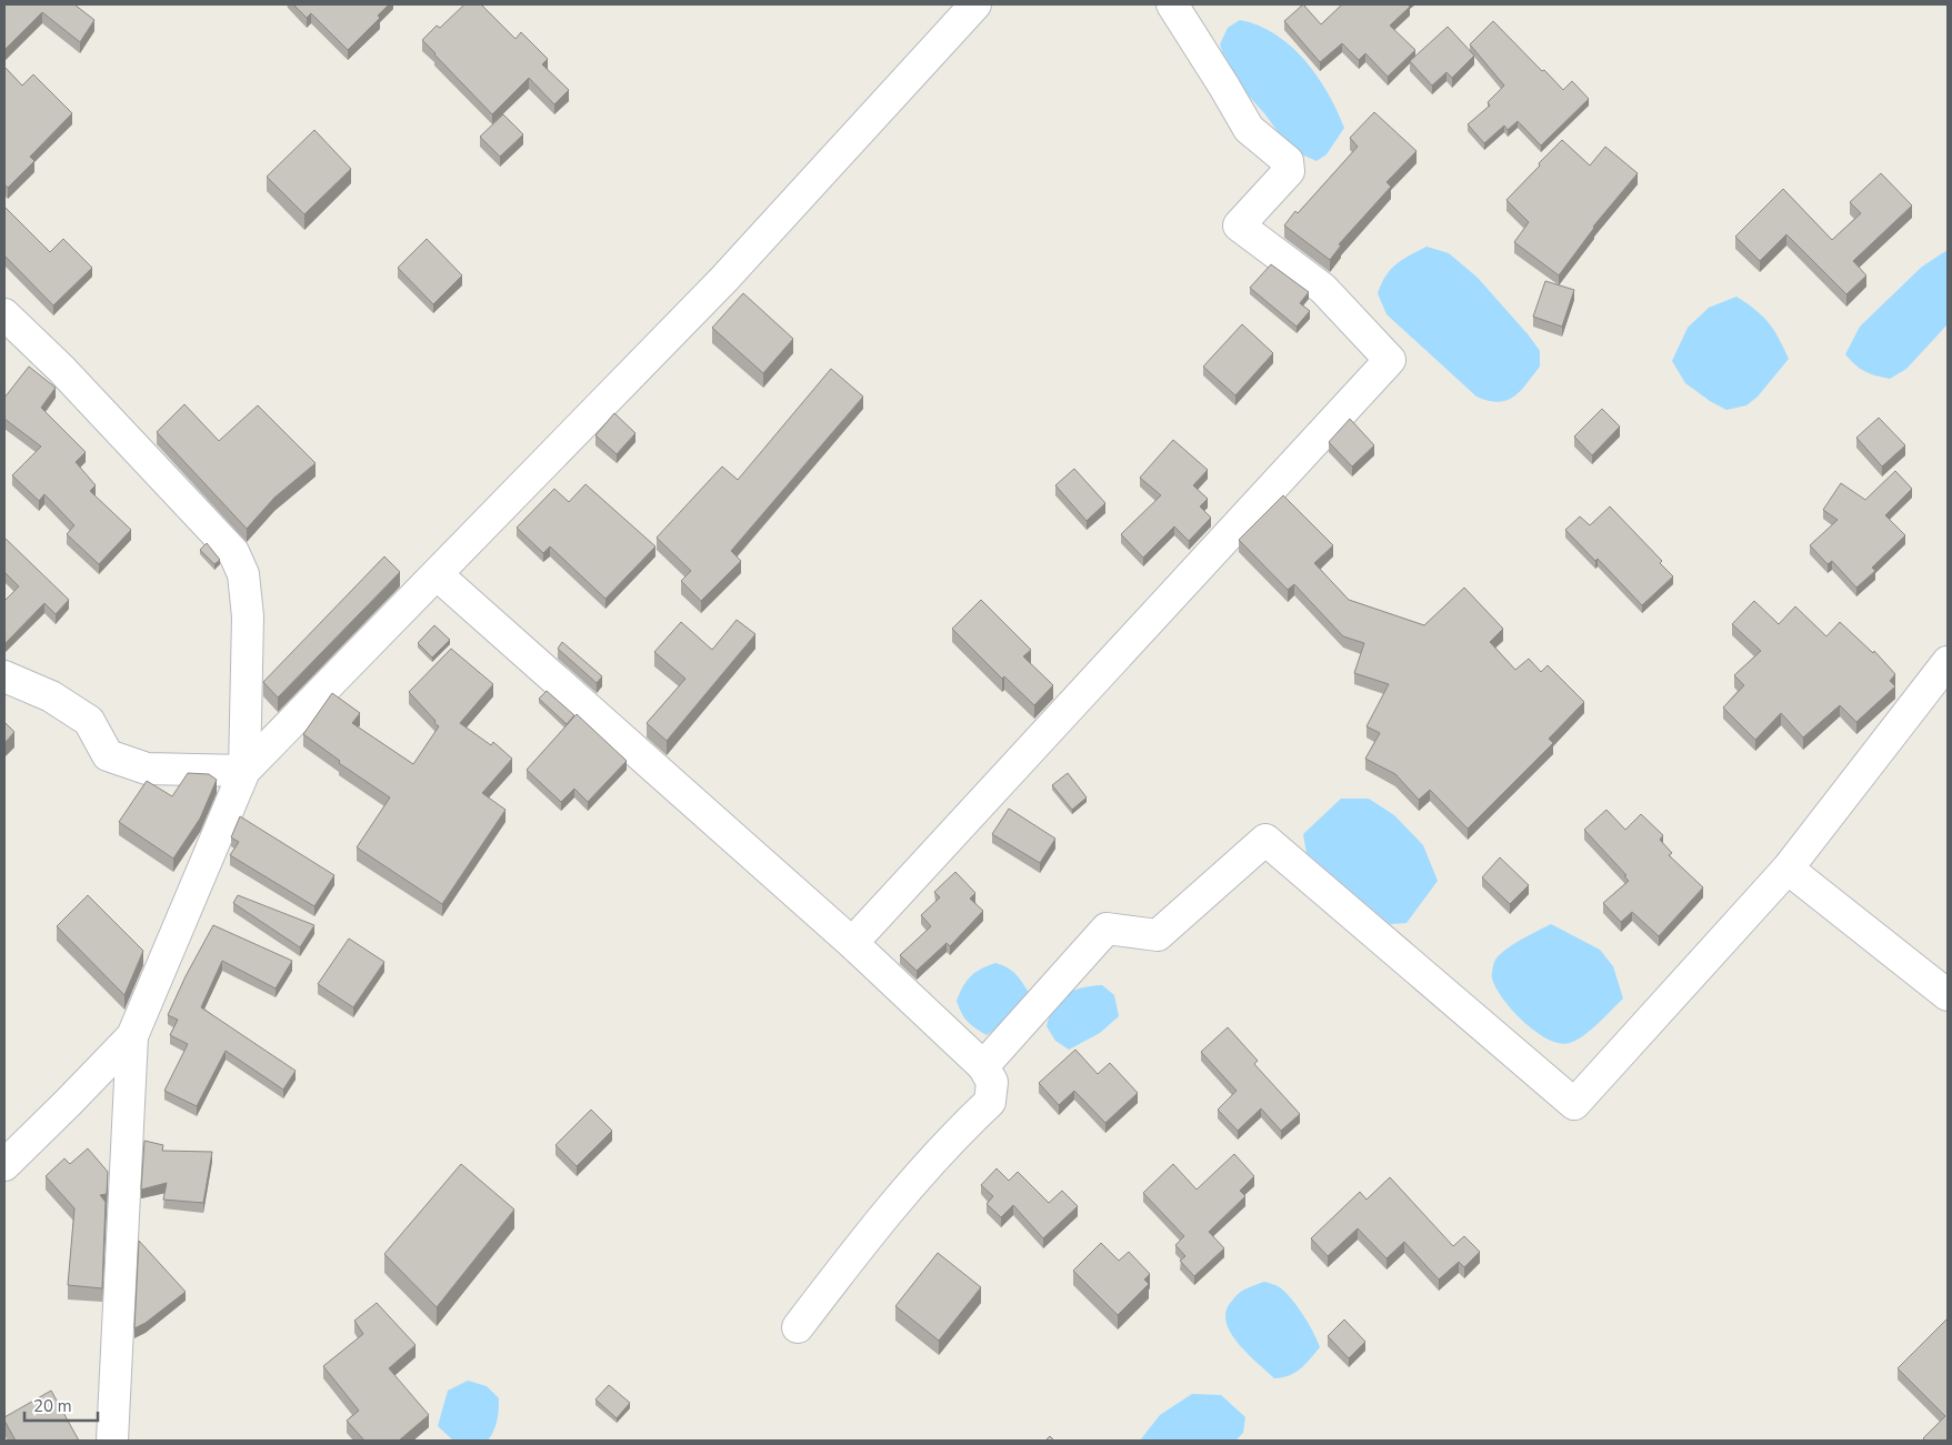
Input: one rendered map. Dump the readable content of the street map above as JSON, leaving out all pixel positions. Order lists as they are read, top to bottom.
{
  "scale_bar": "20 m"
}
